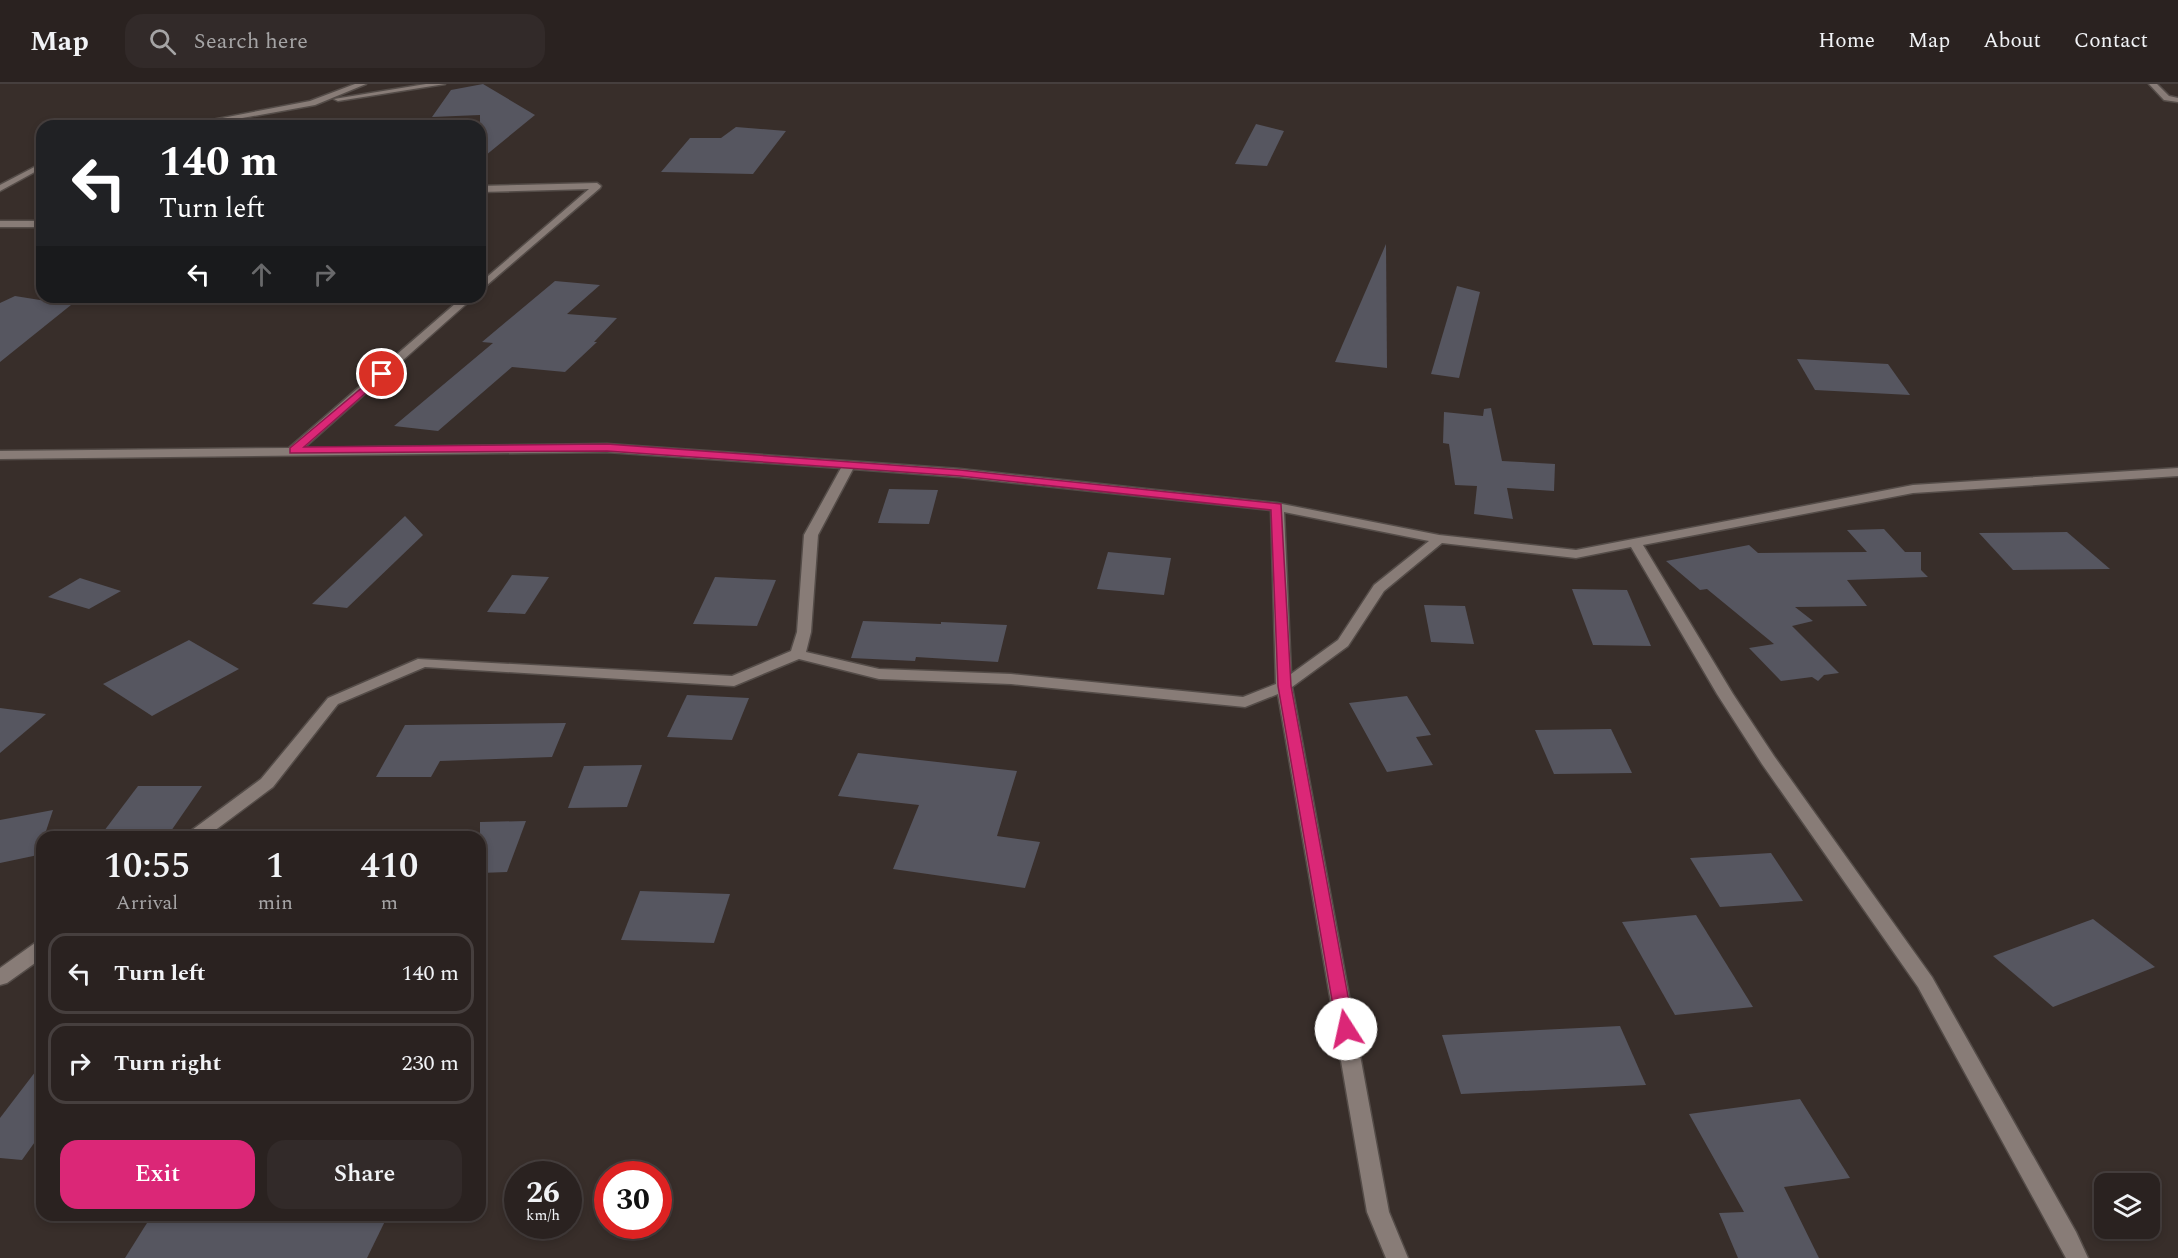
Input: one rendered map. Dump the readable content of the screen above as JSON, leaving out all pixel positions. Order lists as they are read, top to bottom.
{
  "page": {
    "header": "Map",
    "search": "Search here",
    "nav": [
      "Home",
      "Map",
      "About",
      "Contact"
    ],
    "turn": ["140 m", "Turn left"],
    "eta": [
      "10:55",
      "Arrival",
      "1",
      "min",
      "410",
      "m"
    ],
    "list": [
      {
        "name": "Turn left",
        "value": "140 m"
      },
      {
        "name": "Turn right",
        "value": "230 m"
      }
    ],
    "buttons": ["Exit", "Share"],
    "speed": "26 km/h",
    "limit": "30"
  }
}
